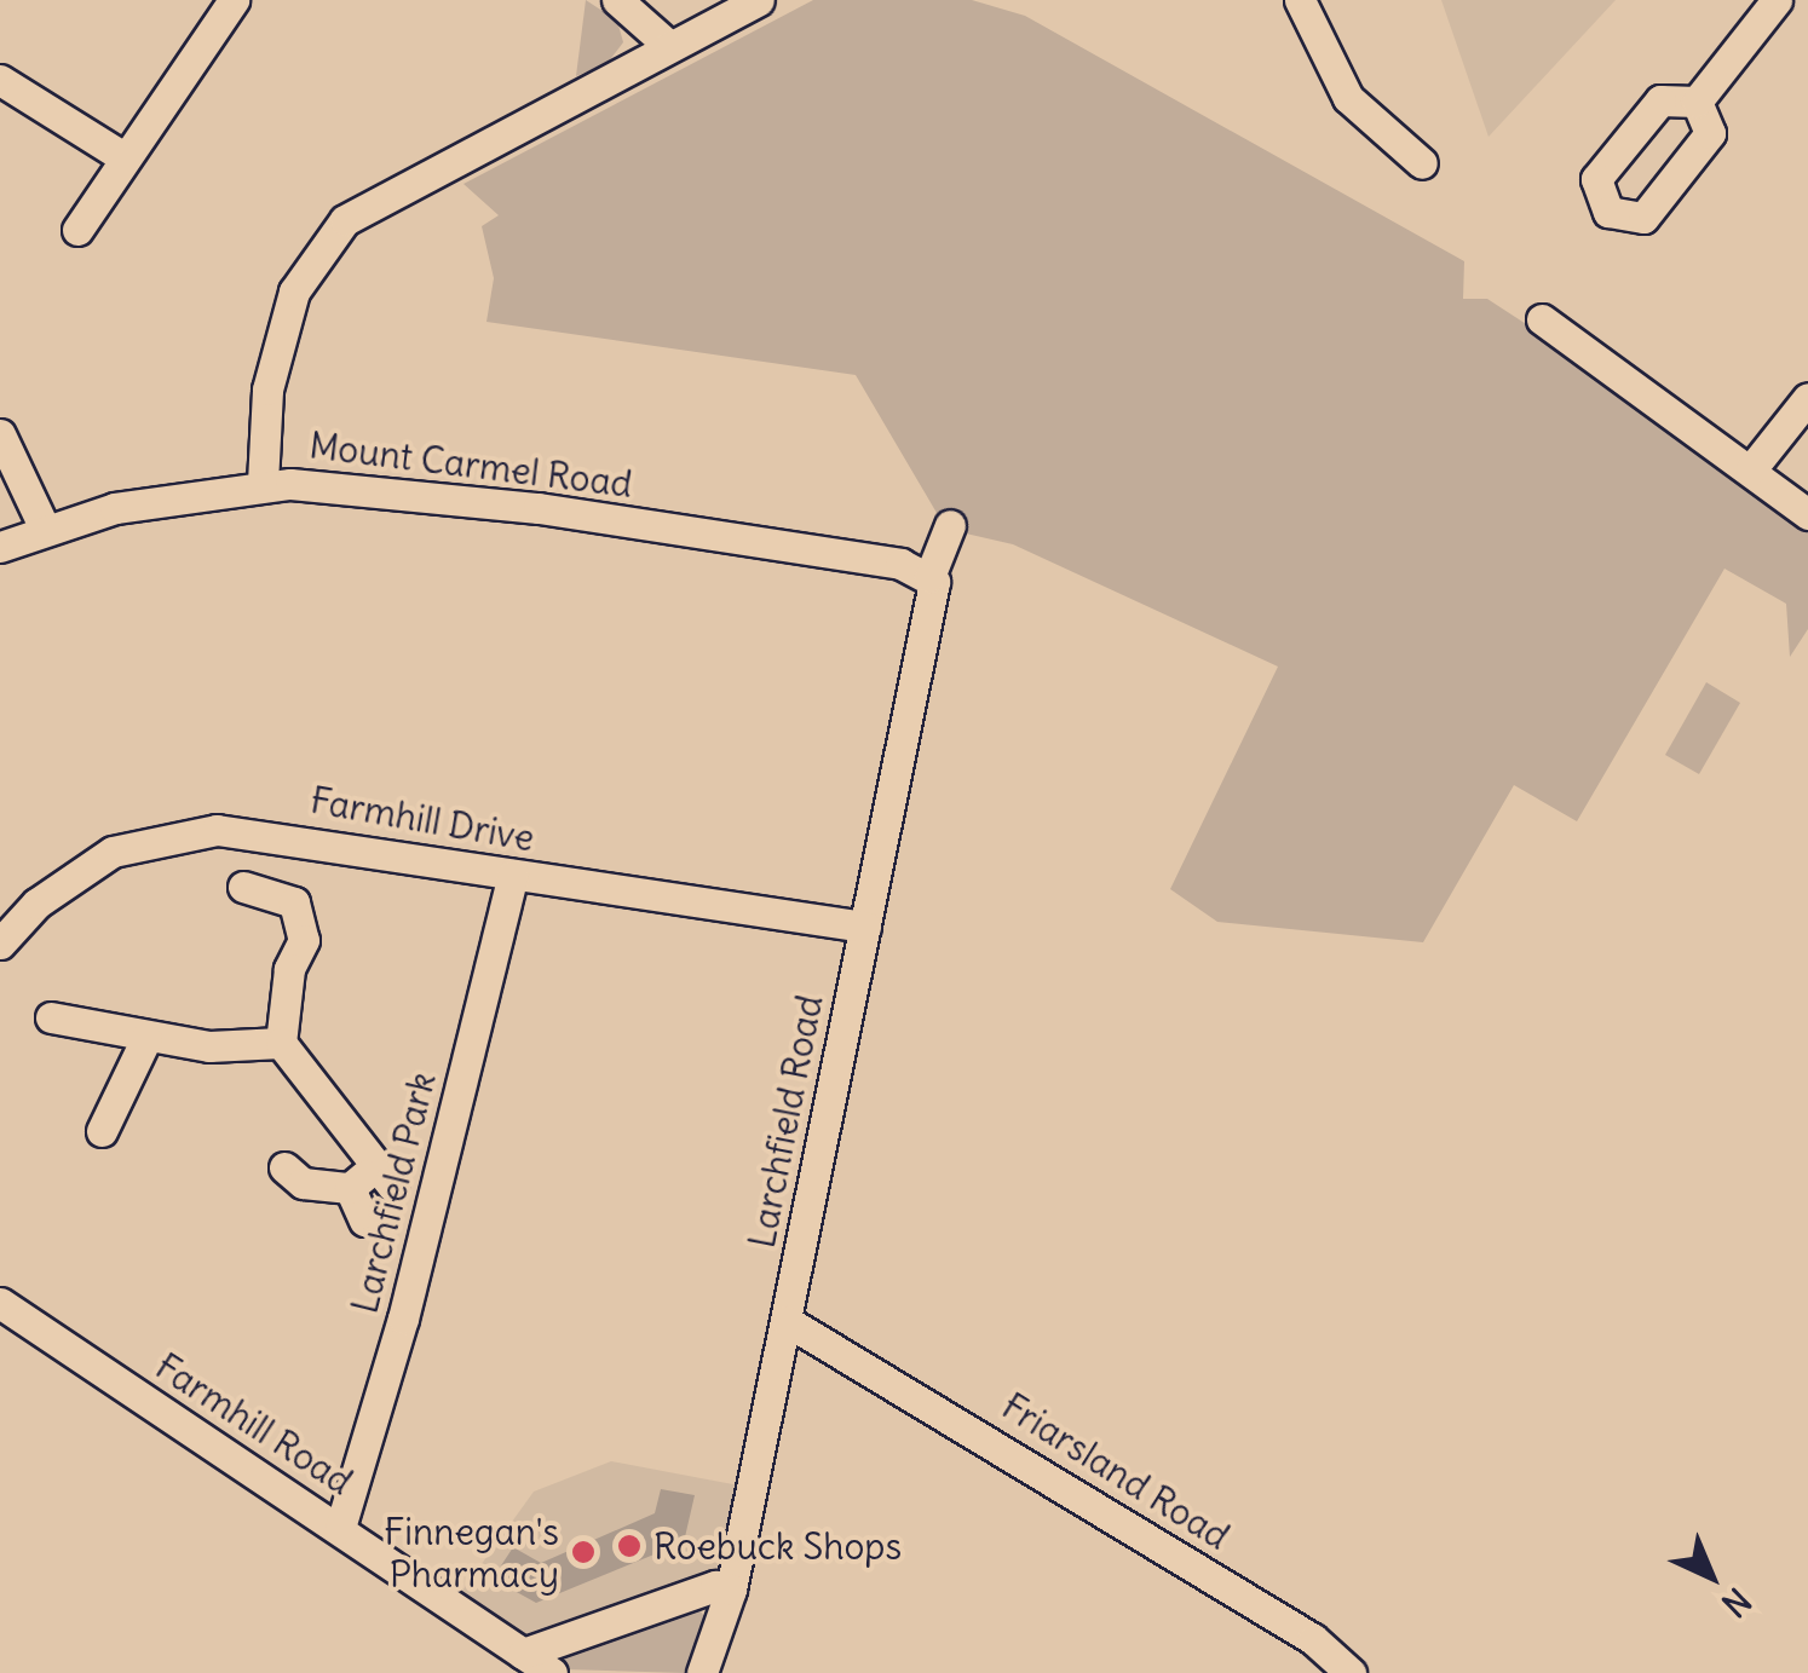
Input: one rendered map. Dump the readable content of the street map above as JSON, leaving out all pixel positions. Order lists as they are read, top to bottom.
{
  "streets": {
    "street": [
      "Mount Carmel Road",
      "Farmhill Drive",
      "Larchfield Road",
      "Larchfield Park",
      "Farmhill Road",
      "Friarsland Road"
    ]
  },
  "crossings": [
    ["Mount Carmel Road", "Larchfield Road"],
    ["Farmhill Drive", "Larchfield Road"],
    ["Farmhill Drive", "Larchfield Park"],
    ["Larchfield Road", "Friarsland Road"],
    ["Larchfield Park", "Farmhill Road"]
  ],
  "places": ["Roebuck Shops", "Finnegan's Pharmacy"],
  "north": "bottom right"
}
